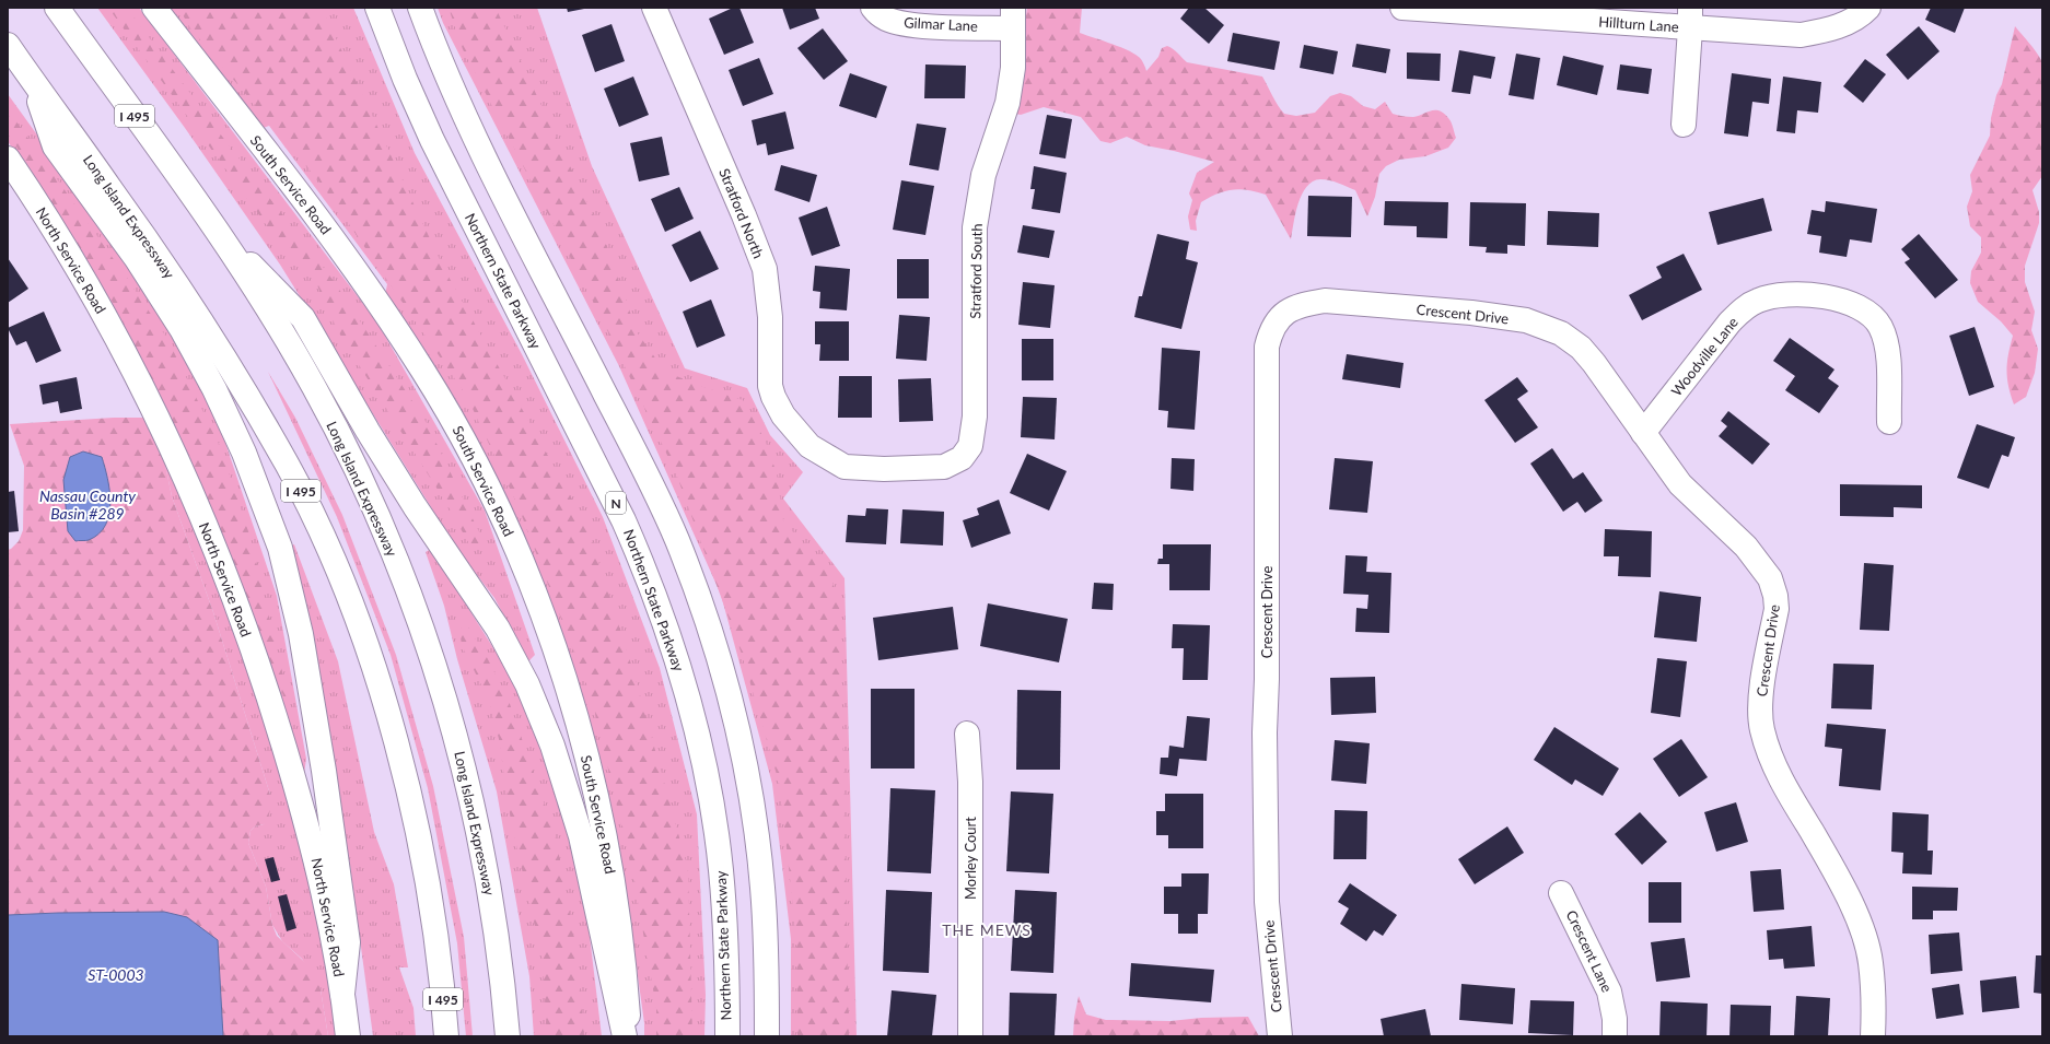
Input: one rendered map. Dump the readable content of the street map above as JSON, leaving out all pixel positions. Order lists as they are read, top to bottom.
{
  "streets": {
    "main road": [
      "Gilmar Lane",
      "Hillturn Lane",
      "I 495",
      "South Service Road",
      "Stratford North",
      "Long Island Expressway",
      "North Service Road",
      "Stratford South",
      "Northern State Parkway",
      "Crescent Drive",
      "Woodville Lane",
      "N",
      "Morley Court",
      "Crescent Lane"
    ]
  },
  "crossings": [
    ["Gilmar Lane", "Stratford South"],
    ["Stratford North", "Stratford South"],
    ["Crescent Drive", "Woodville Lane"]
  ],
  "districts": ["THE MEWS"],
  "water": ["Nassau County Basin #289", "ST-0003"]
}
